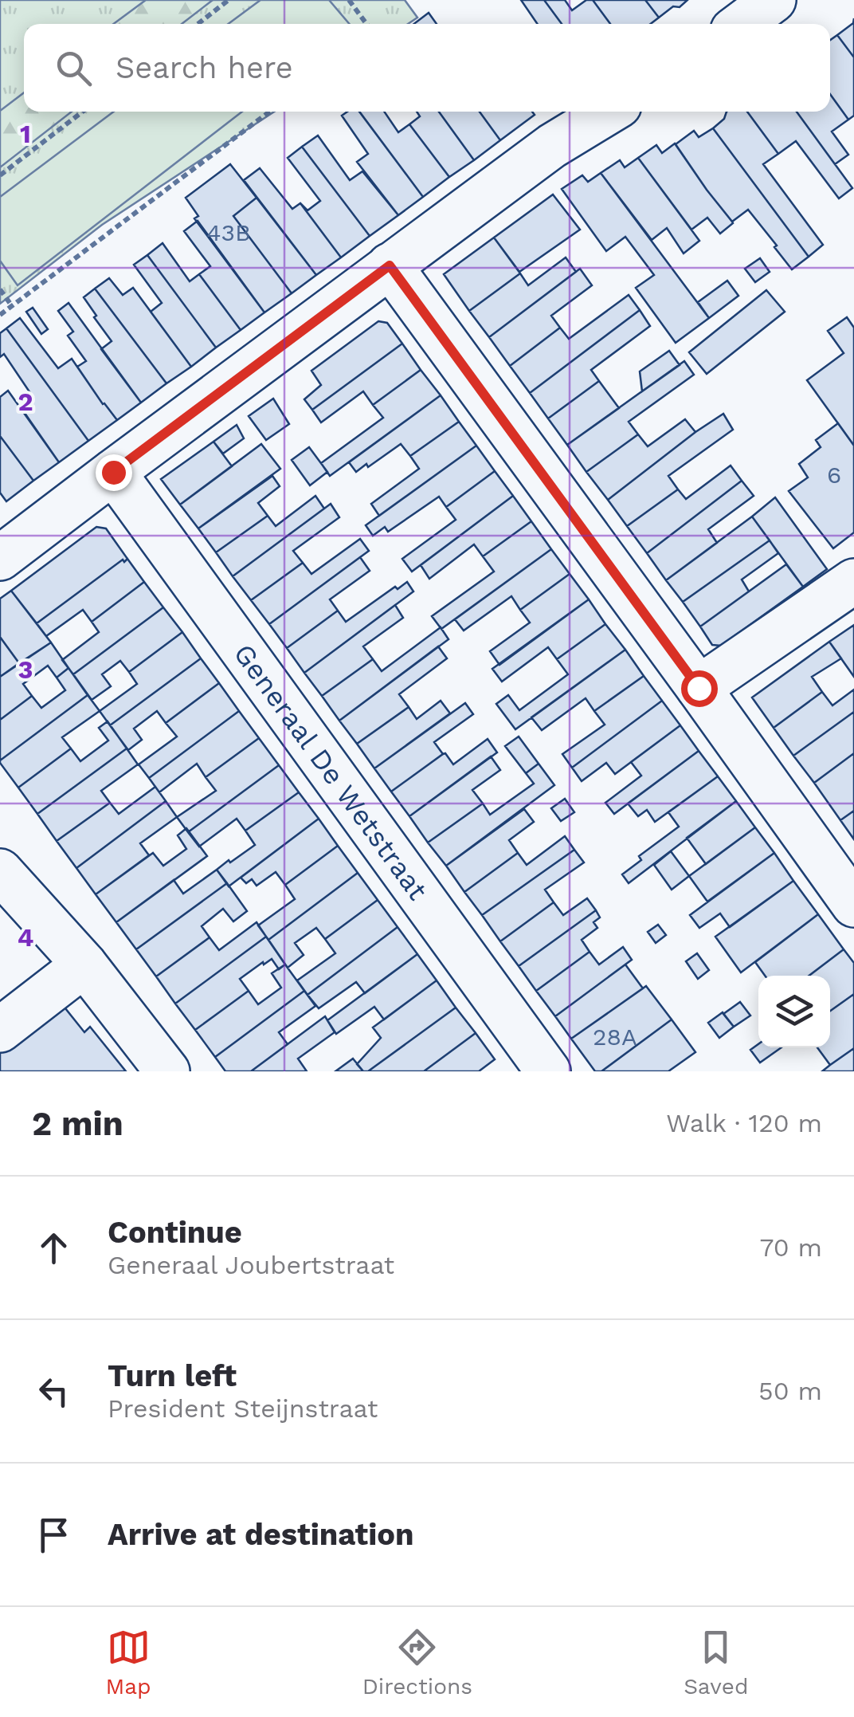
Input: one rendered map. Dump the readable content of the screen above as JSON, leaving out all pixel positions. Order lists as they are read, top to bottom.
{
  "streets": {
    "street": ["Generaal De Wetstraat"]
  },
  "house_numbers": ["43B", "6", "28A"],
  "page": {
    "search": "Search here",
    "heading": ["2 min", "Walk · 120 m"],
    "list": [
      ["Continue", "Generaal Joubertstraat", "70 m"],
      ["Turn left", "President Steijnstraat", "50 m"],
      "Arrive at destination"
    ],
    "nav": ["Map", "Directions", "Saved"]
  },
  "grid": {
    "rows": [
      "1",
      "2",
      "3",
      "4"
    ]
  }
}
